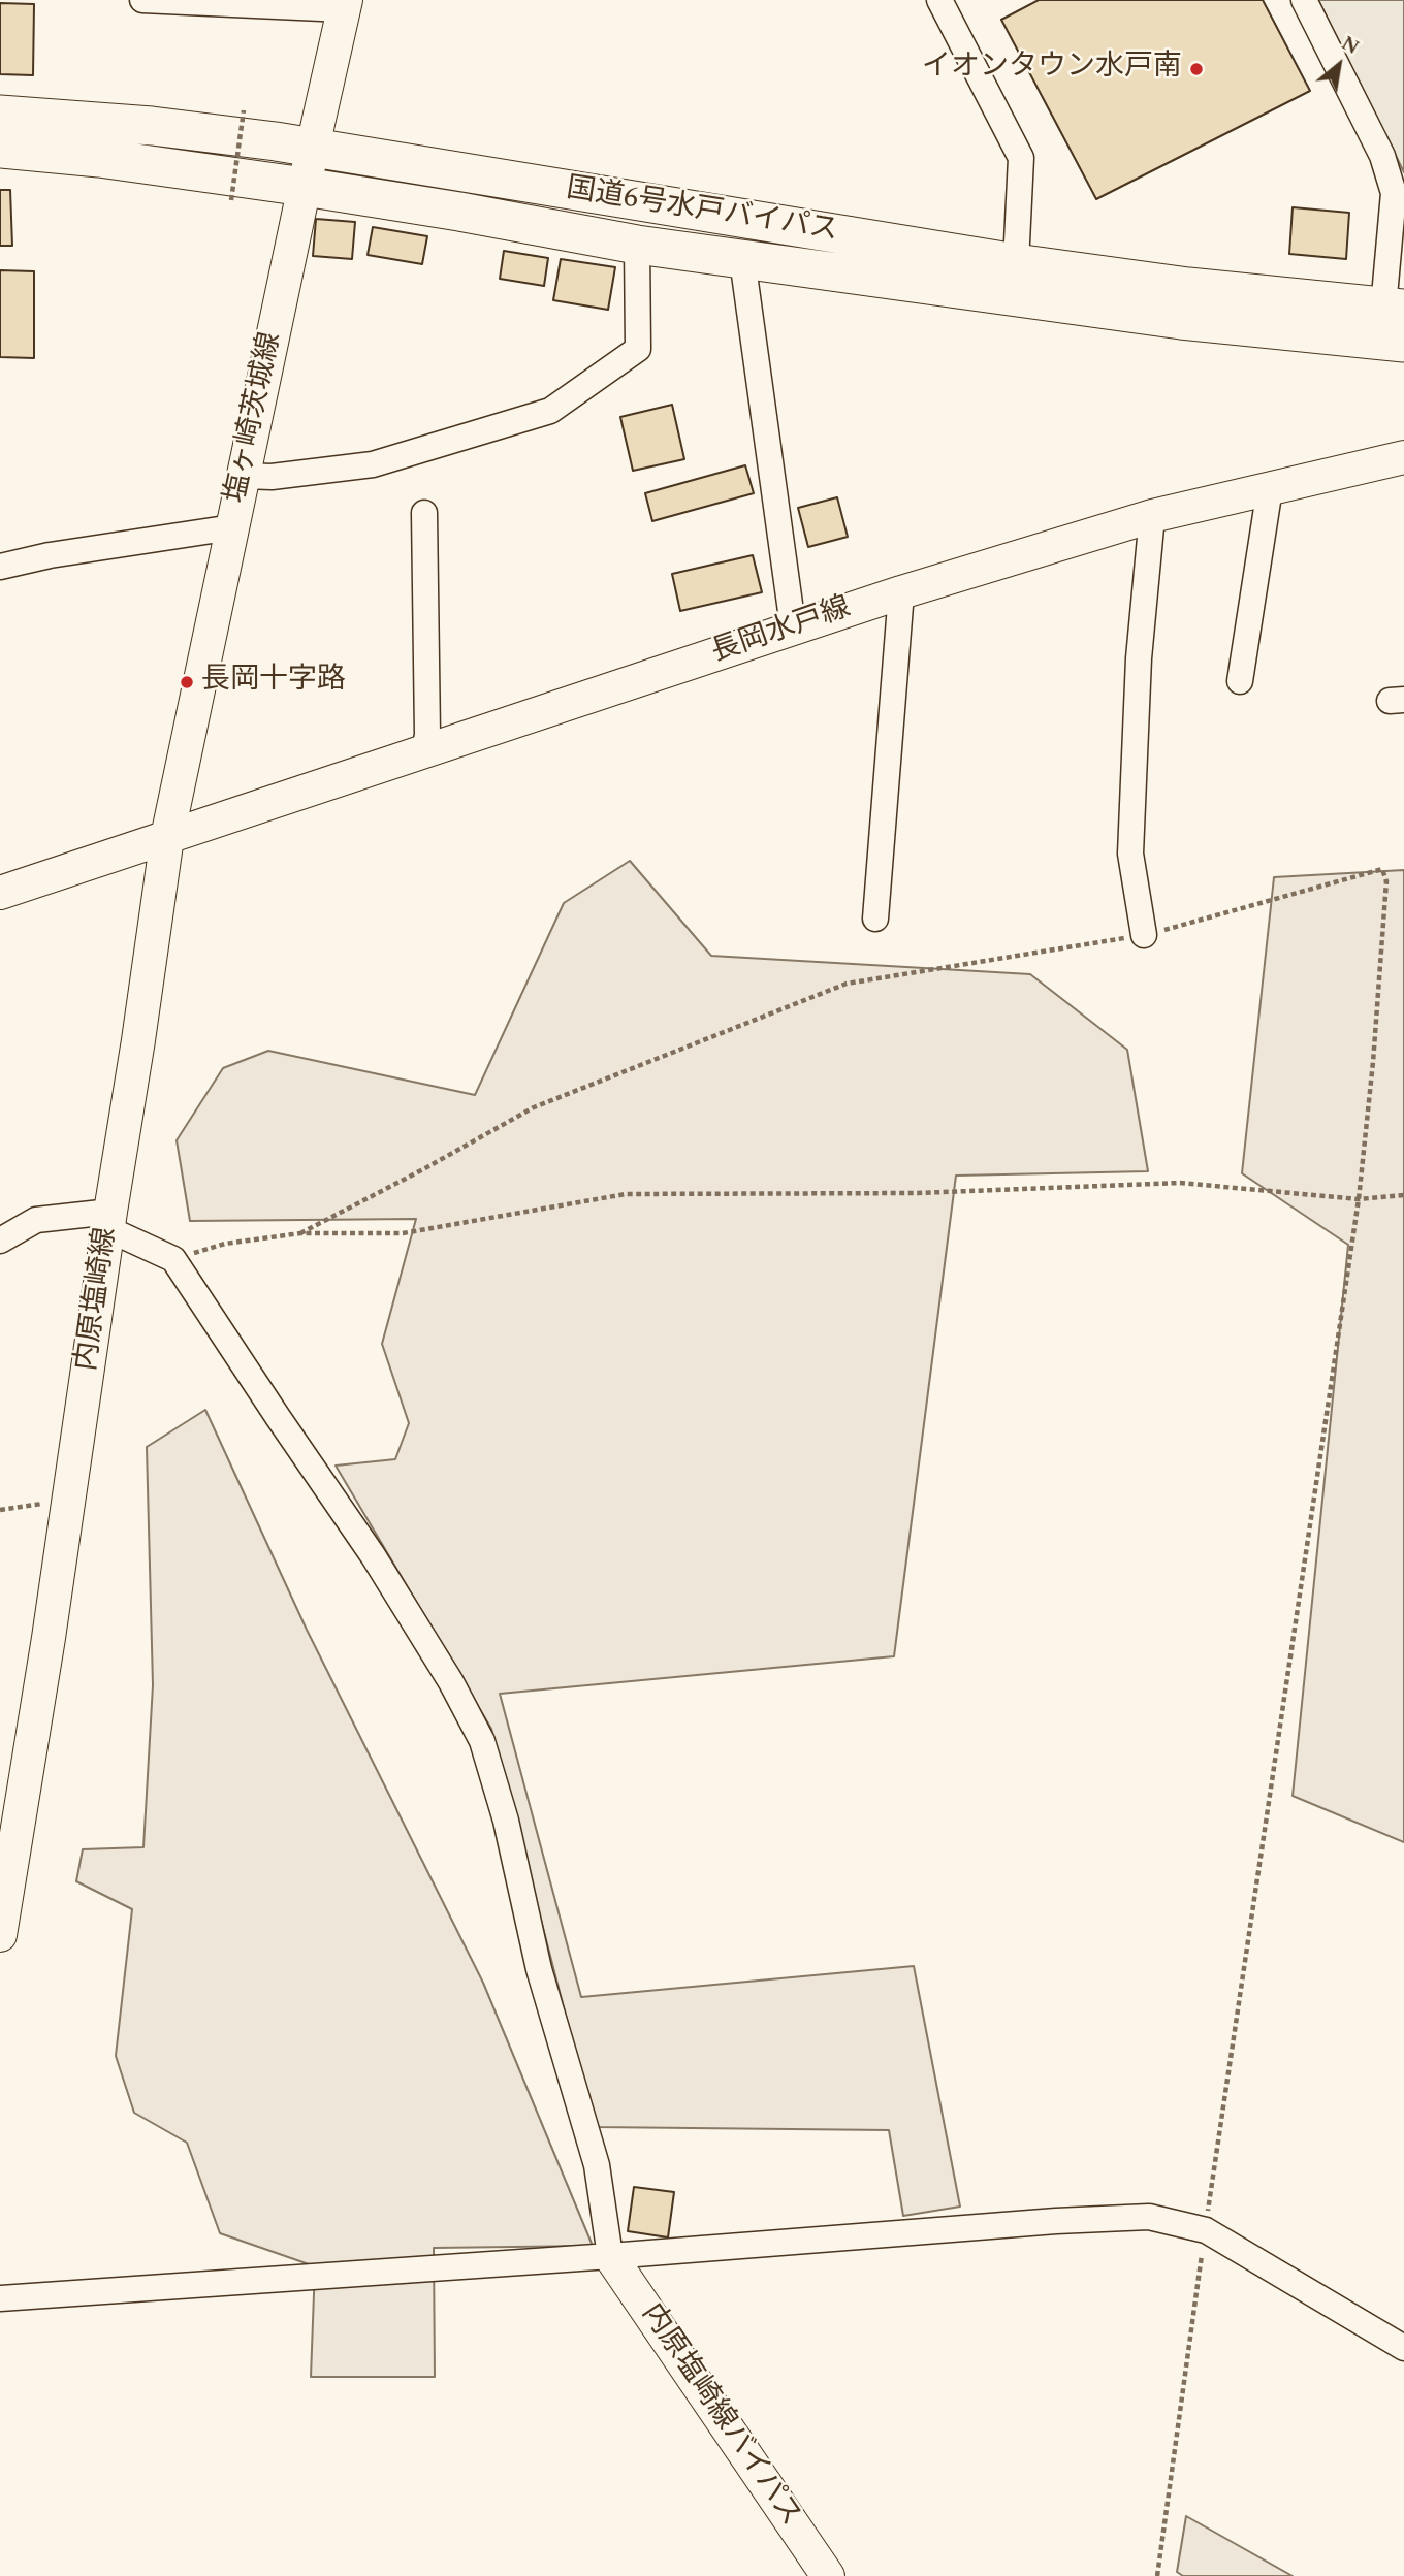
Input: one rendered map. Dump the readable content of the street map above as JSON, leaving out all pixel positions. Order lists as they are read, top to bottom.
{
  "streets": {
    "highway": ["国道6号水戸バイパス"],
    "main road": [
      "塩ヶ崎茨城線",
      "長岡水戸線",
      "内原塩崎線",
      "内原塩崎線バイパス"
    ]
  },
  "crossings": [
    ["国道6号水戸バイパス", "塩ヶ崎茨城線"],
    ["塩ヶ崎茨城線", "長岡水戸線"],
    ["塩ヶ崎茨城線", "内原塩崎線"],
    ["長岡水戸線", "内原塩崎線"]
  ],
  "places": ["イオンタウン水戸南", "長岡十字路"],
  "north": "top right"
}
